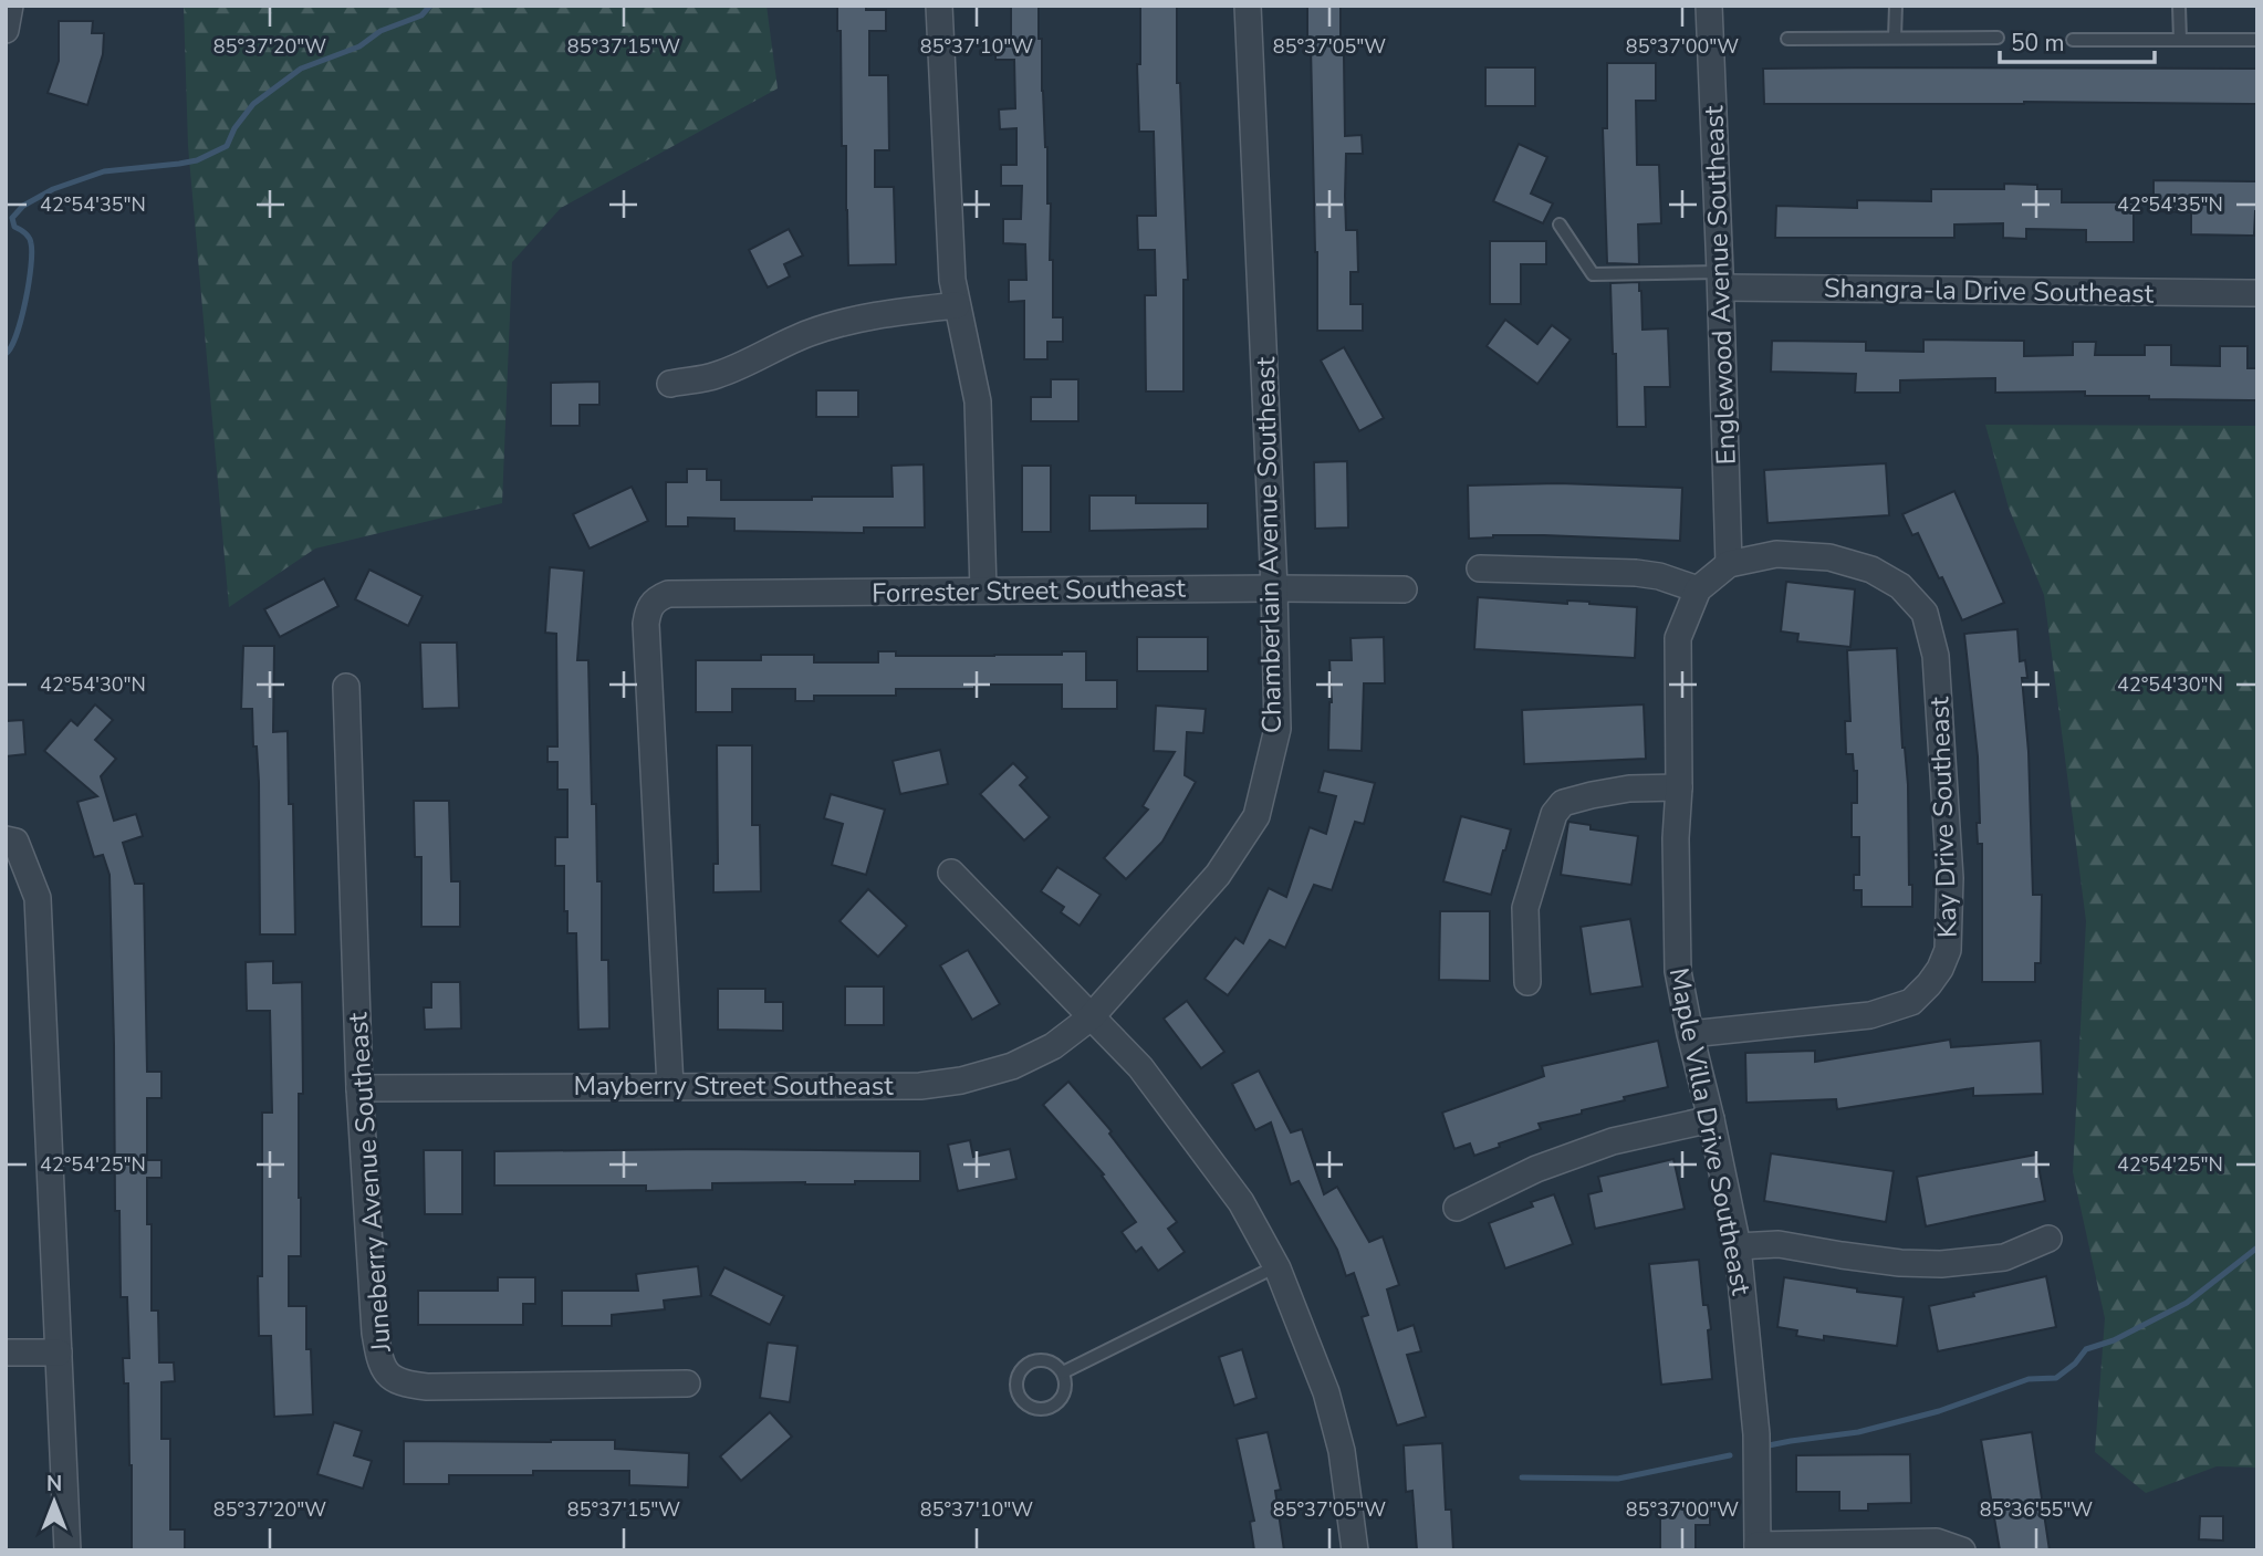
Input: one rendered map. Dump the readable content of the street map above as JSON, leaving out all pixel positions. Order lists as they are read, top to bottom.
{
  "streets": {
    "street": [
      "Englewood Avenue Southeast",
      "Shangra-la Drive Southeast",
      "Chamberlain Avenue Southeast",
      "Forrester Street Southeast",
      "Kay Drive Southeast",
      "Mayberry Street Southeast",
      "Maple Villa Drive Southeast",
      "Juneberry Avenue Southeast"
    ]
  },
  "crossings": [
    ["Englewood Avenue Southeast", "Shangra-la Drive Southeast"],
    ["Englewood Avenue Southeast", "Kay Drive Southeast"],
    ["Englewood Avenue Southeast", "Maple Villa Drive Southeast"],
    ["Chamberlain Avenue Southeast", "Forrester Street Southeast"],
    ["Chamberlain Avenue Southeast", "Mayberry Street Southeast"],
    ["Forrester Street Southeast", "Mayberry Street Southeast"],
    ["Kay Drive Southeast", "Maple Villa Drive Southeast"],
    ["Mayberry Street Southeast", "Juneberry Avenue Southeast"]
  ],
  "scale_bar": "50 m",
  "north": "top",
  "coordinates": [
    "85°37'20\"W",
    "85°37'15\"W",
    "85°37'10\"W",
    "85°37'05\"W",
    "85°37'00\"W",
    "42°54'35\"N",
    "42°54'30\"N",
    "42°54'25\"N",
    "85°36'55\"W"
  ]
}
